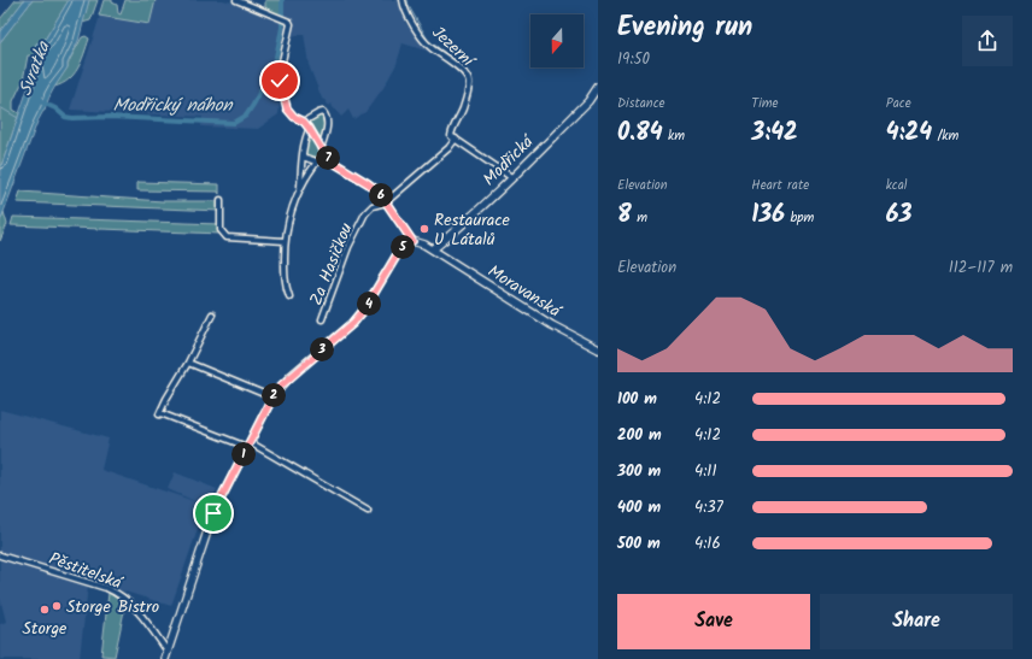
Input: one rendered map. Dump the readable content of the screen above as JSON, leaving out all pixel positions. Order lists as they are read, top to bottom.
{
  "streets": {
    "street": [
      "Jezerní",
      "Modřická",
      "Za Hasičkou",
      "Moravanská",
      "Pěstitelská"
    ]
  },
  "crossings": [
    ["Modřická", "Moravanská"]
  ],
  "water": ["Svratka", "Modřický náhon"],
  "places": ["Restaurace U Látalů", "Storge Bistro", "Storge"],
  "north": "bottom",
  "page": {
    "heading": ["Evening run", "19:50"],
    "stats": [
      ["Distance", "0.84 km"],
      ["Time", "3:42"],
      ["Pace", "4:24 /km"],
      ["Elevation", "8 m"],
      ["Heart rate", "136 bpm"],
      ["kcal", "63"]
    ],
    "pins": [
      "7",
      "6",
      "5",
      "4",
      "3",
      "2",
      "1"
    ],
    "chart": ["Elevation", "112–117 m"],
    "list": [
      {
        "name": "100 m",
        "note": "4:12"
      },
      {
        "name": "200 m",
        "note": "4:12"
      },
      {
        "name": "300 m",
        "note": "4:11"
      },
      {
        "name": "400 m",
        "note": "4:37"
      },
      {
        "name": "500 m",
        "note": "4:16"
      }
    ],
    "buttons": ["Save", "Share"]
  }
}
